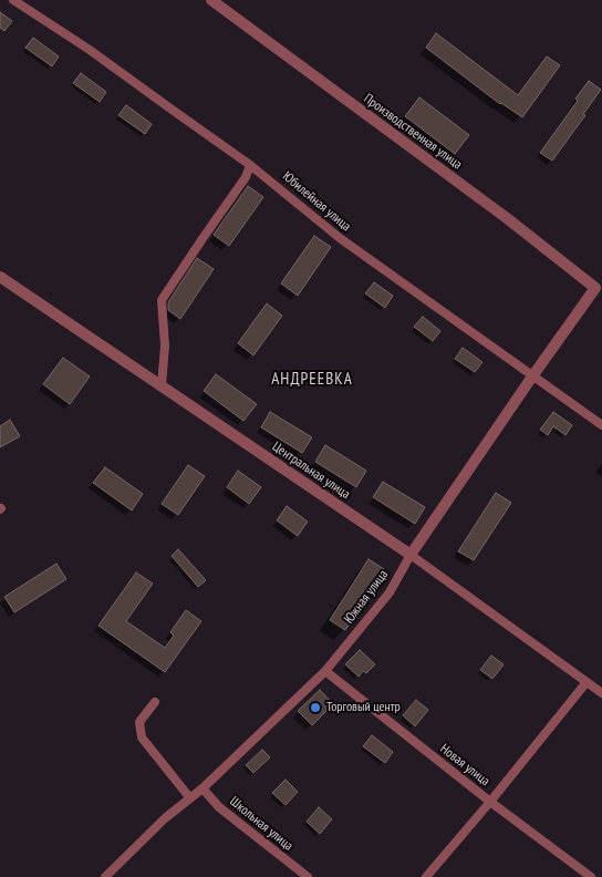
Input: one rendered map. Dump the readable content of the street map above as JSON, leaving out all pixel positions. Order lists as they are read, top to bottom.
{
  "streets": {
    "street": [
      "Производственная улица",
      "Юбилейная улица",
      "Центральная улица",
      "Южная улица",
      "Новая улица",
      "Школьная улица"
    ]
  },
  "crossings": [
    ["Производственная улица", "Южная улица"],
    ["Юбилейная улица", "Южная улица"],
    ["Центральная улица", "Южная улица"],
    ["Южная улица", "Новая улица"],
    ["Южная улица", "Школьная улица"]
  ],
  "districts": ["АНДРЕЕВКА"],
  "places": ["Торговый центр"]
}
